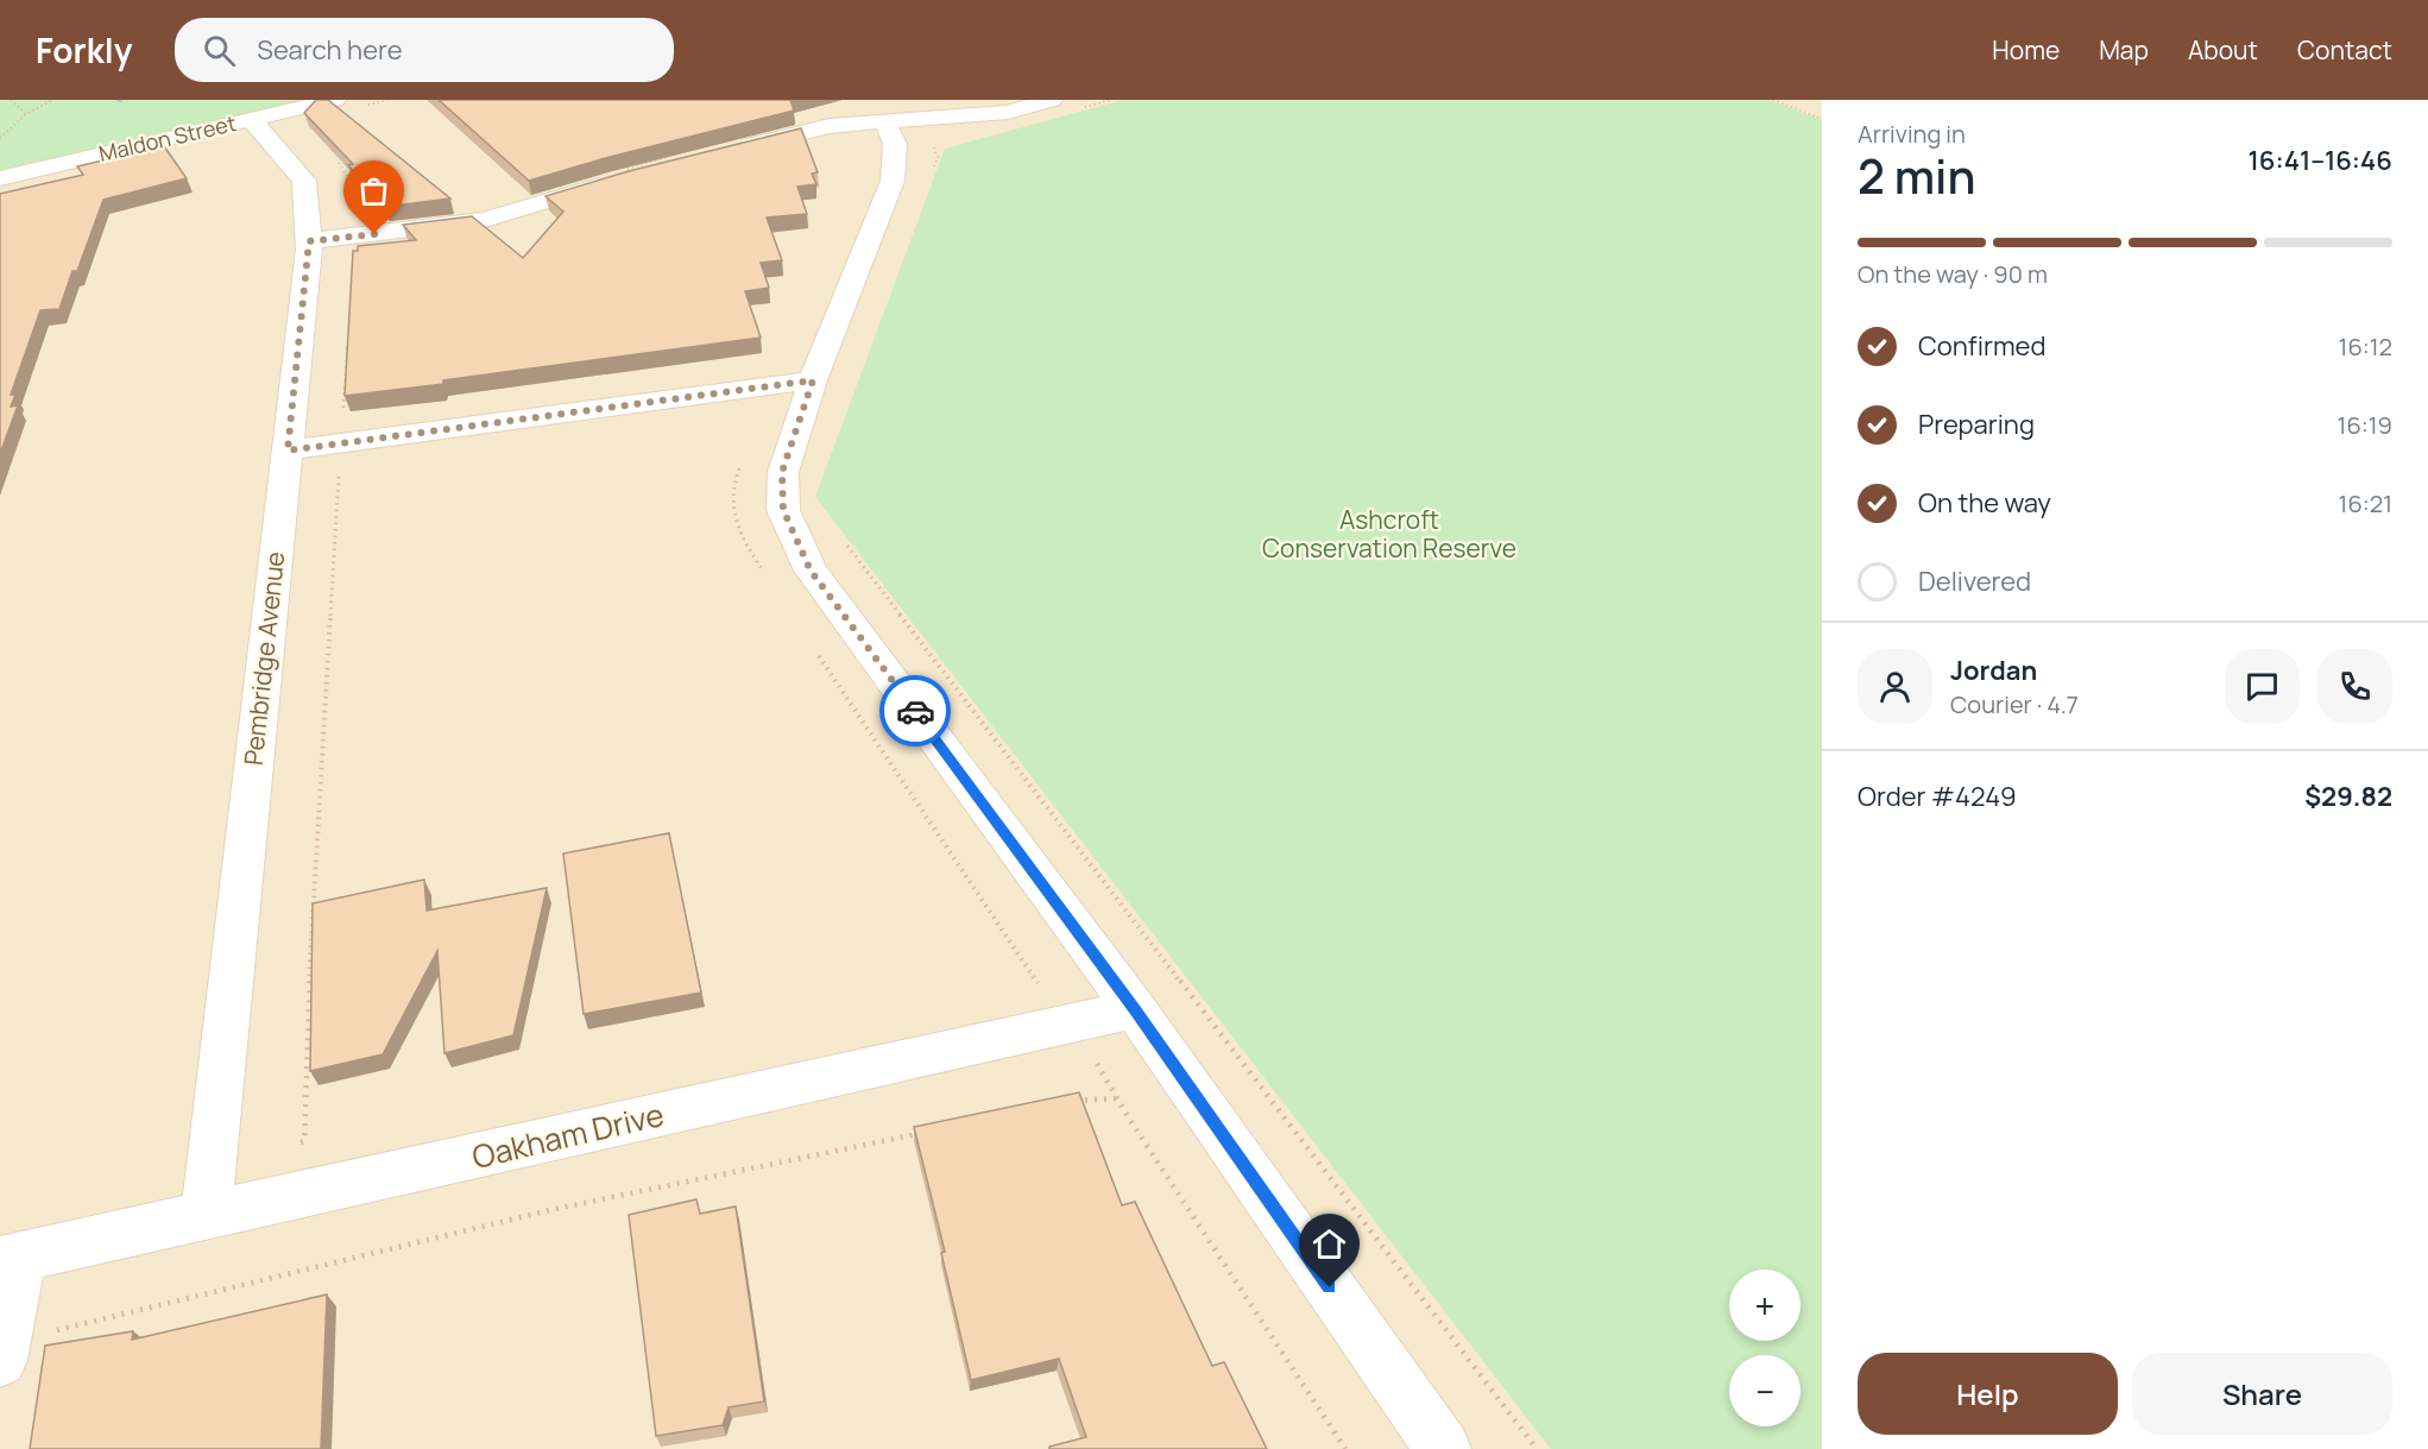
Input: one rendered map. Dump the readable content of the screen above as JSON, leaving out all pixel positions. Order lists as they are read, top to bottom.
{
  "streets": {
    "street": ["Maldon Street", "Pembridge Avenue", "Oakham Drive"]
  },
  "crossings": [
    ["Maldon Street", "Pembridge Avenue"],
    ["Pembridge Avenue", "Oakham Drive"]
  ],
  "parks": ["Ashcroft Conservation Reserve"],
  "page": {
    "header": "Forkly",
    "search": "Search here",
    "nav": [
      "Home",
      "Map",
      "About",
      "Contact"
    ],
    "heading": ["2 min", "Arriving in", "16:41–16:46"],
    "panel": [
      "Jordan",
      "Courier · 4.7",
      "Order #4249",
      "$29.82"
    ],
    "bar": "On the way · 90 m",
    "list": [
      ["Confirmed", "16:12"],
      ["Preparing", "16:19"],
      ["On the way", "16:21"],
      "Delivered"
    ],
    "map_buttons": ["+", "−"],
    "buttons": ["Help", "Share"]
  }
}
